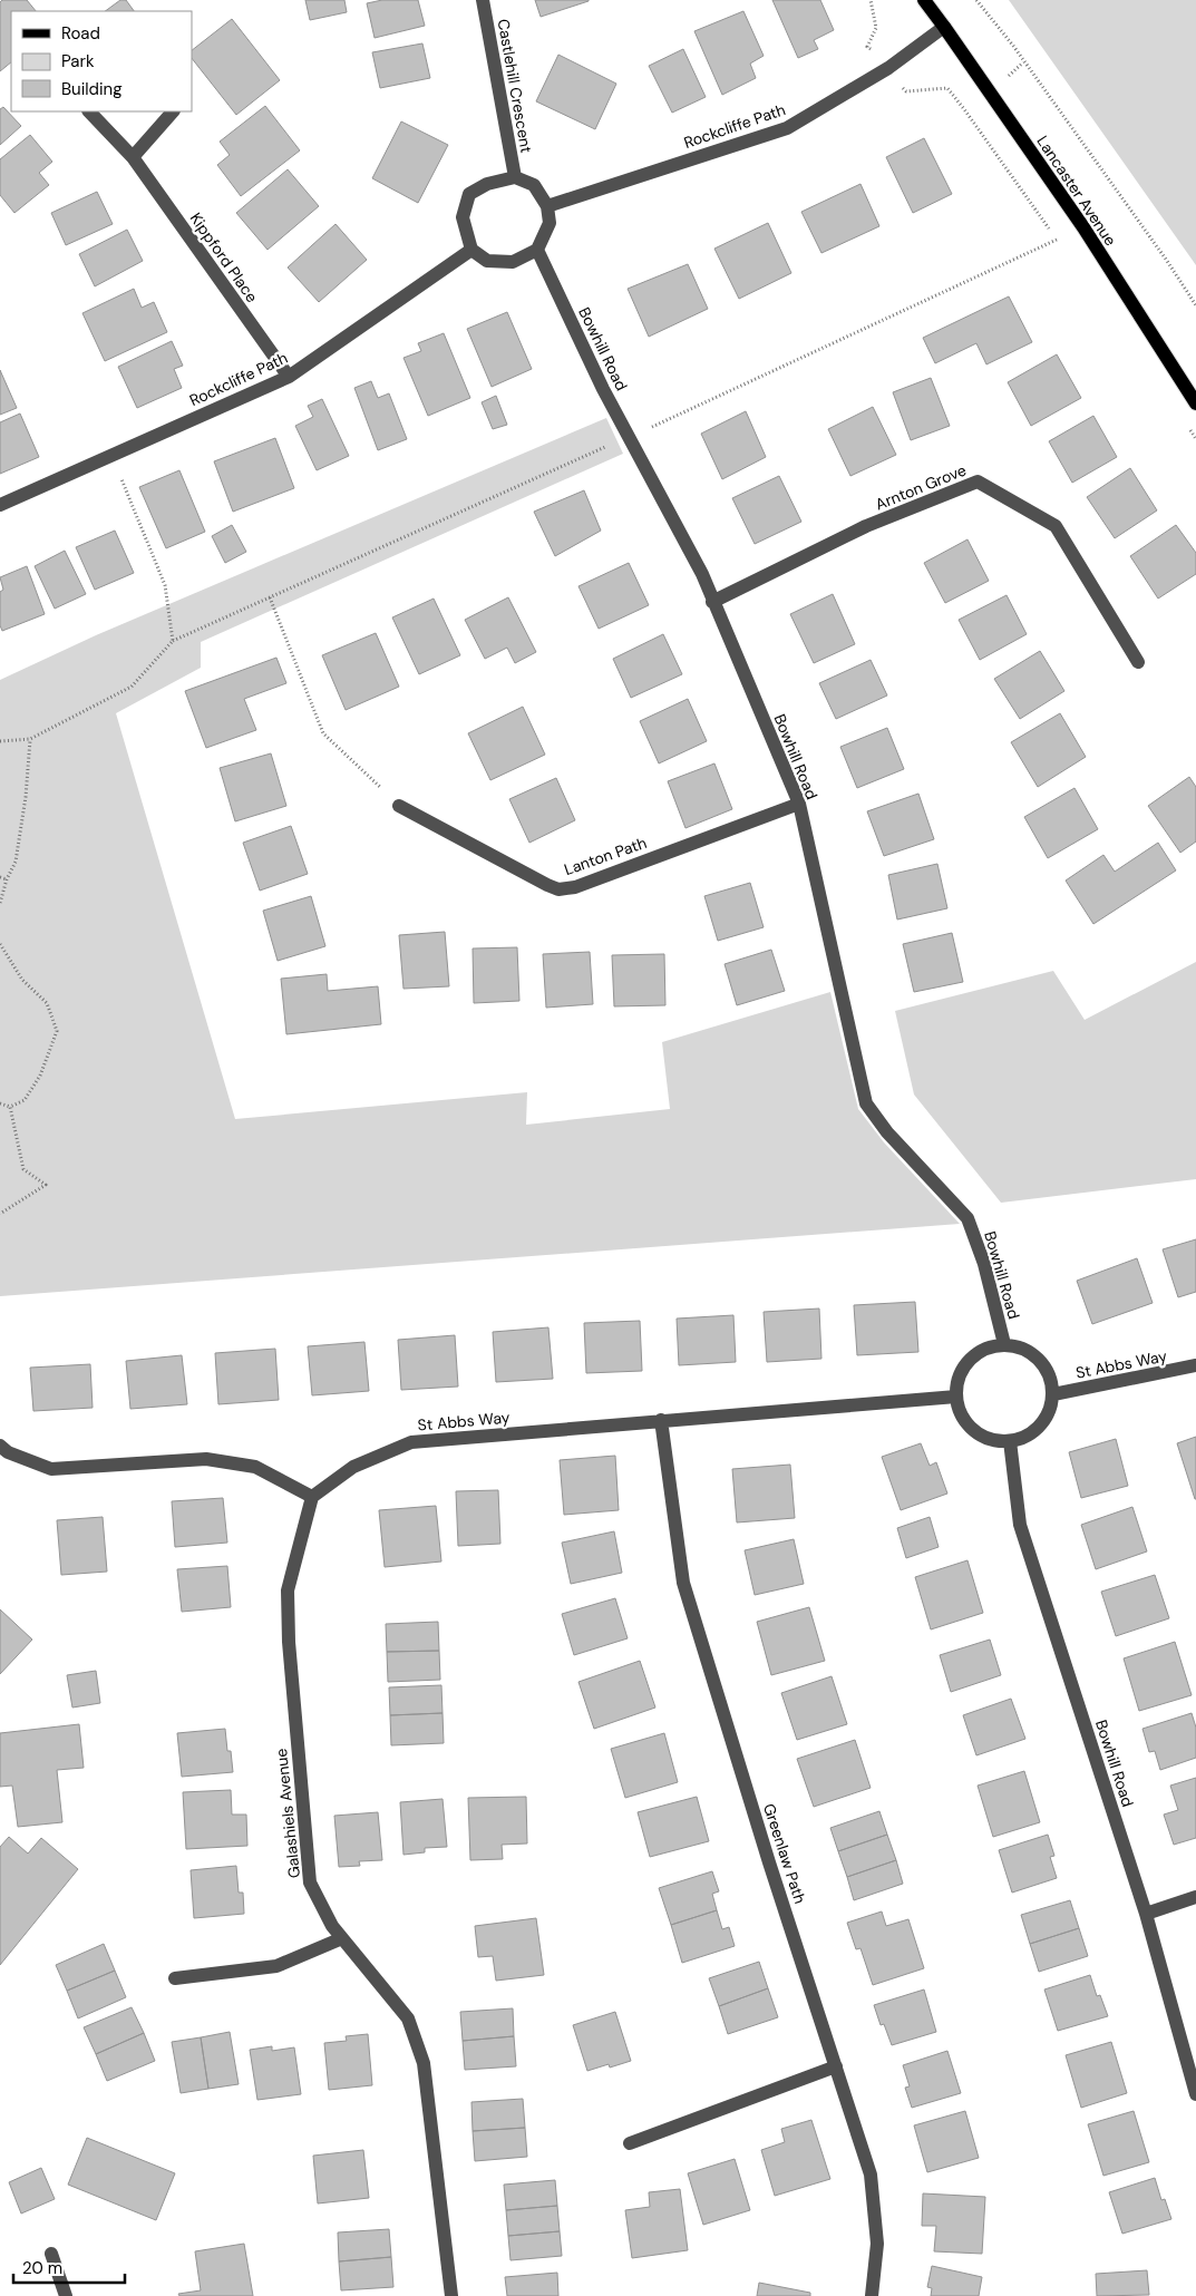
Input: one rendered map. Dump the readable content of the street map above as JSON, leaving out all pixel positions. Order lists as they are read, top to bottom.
{
  "streets": {
    "main road": ["Lancaster Avenue"],
    "street": [
      "Castlehill Crescent",
      "Rockcliffe Path",
      "Kippford Place",
      "Bowhill Road",
      "Arnton Grove",
      "Lanton Path",
      "St Abbs Way",
      "Galashiels Avenue",
      "Greenlaw Path"
    ]
  },
  "crossings": [
    ["Castlehill Crescent", "Rockcliffe Path"],
    ["Castlehill Crescent", "Bowhill Road"],
    ["Rockcliffe Path", "Lancaster Avenue"],
    ["Rockcliffe Path", "Kippford Place"],
    ["Rockcliffe Path", "Bowhill Road"],
    ["Bowhill Road", "Arnton Grove"],
    ["Bowhill Road", "Lanton Path"],
    ["Bowhill Road", "St Abbs Way"],
    ["St Abbs Way", "Galashiels Avenue"],
    ["St Abbs Way", "Greenlaw Path"]
  ],
  "legend": ["Road", "Park", "Building"],
  "scale_bar": "20 m"
}
